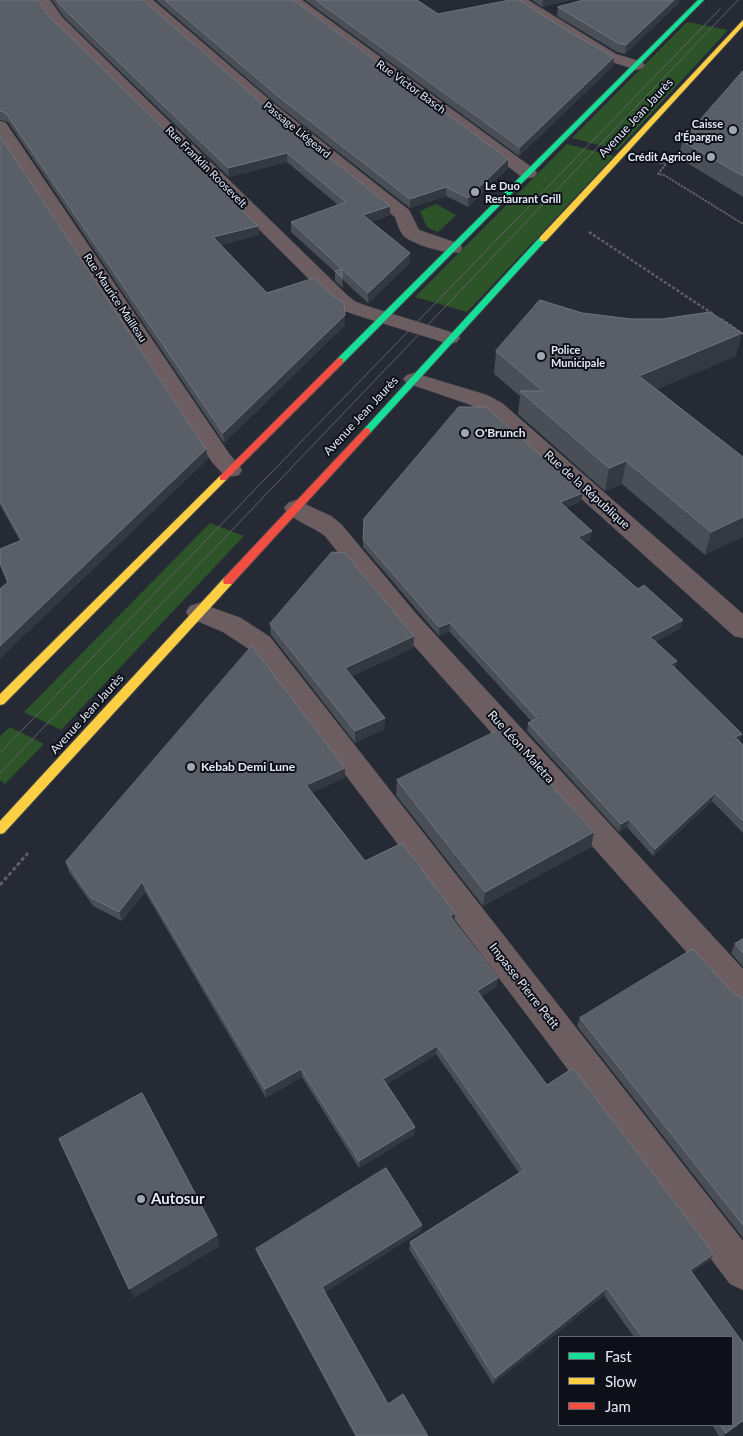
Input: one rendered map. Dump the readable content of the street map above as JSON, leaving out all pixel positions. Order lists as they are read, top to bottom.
{
  "streets": {
    "main road": ["Avenue Jean Jaurès"],
    "street": [
      "Rue Victor Basch",
      "Passage Liégeard",
      "Rue Franklin Roosevelt",
      "Rue Maurice Mailleau",
      "Rue de la République",
      "Rue Léon Maletra",
      "Impasse Pierre Petit"
    ]
  },
  "crossings": [
    ["Avenue Jean Jaurès", "Rue Franklin Roosevelt"],
    ["Avenue Jean Jaurès", "Rue de la République"],
    ["Avenue Jean Jaurès", "Rue Léon Maletra"],
    ["Avenue Jean Jaurès", "Impasse Pierre Petit"]
  ],
  "places": [
    "Caisse d'Épargne",
    "Crédit Agricole",
    "Le Duo Restaurant Grill",
    "Police Municipale",
    "O'Brunch",
    "Kebab Demi Lune",
    "Autosur"
  ],
  "legend": ["Fast", "Slow", "Jam"]
}
